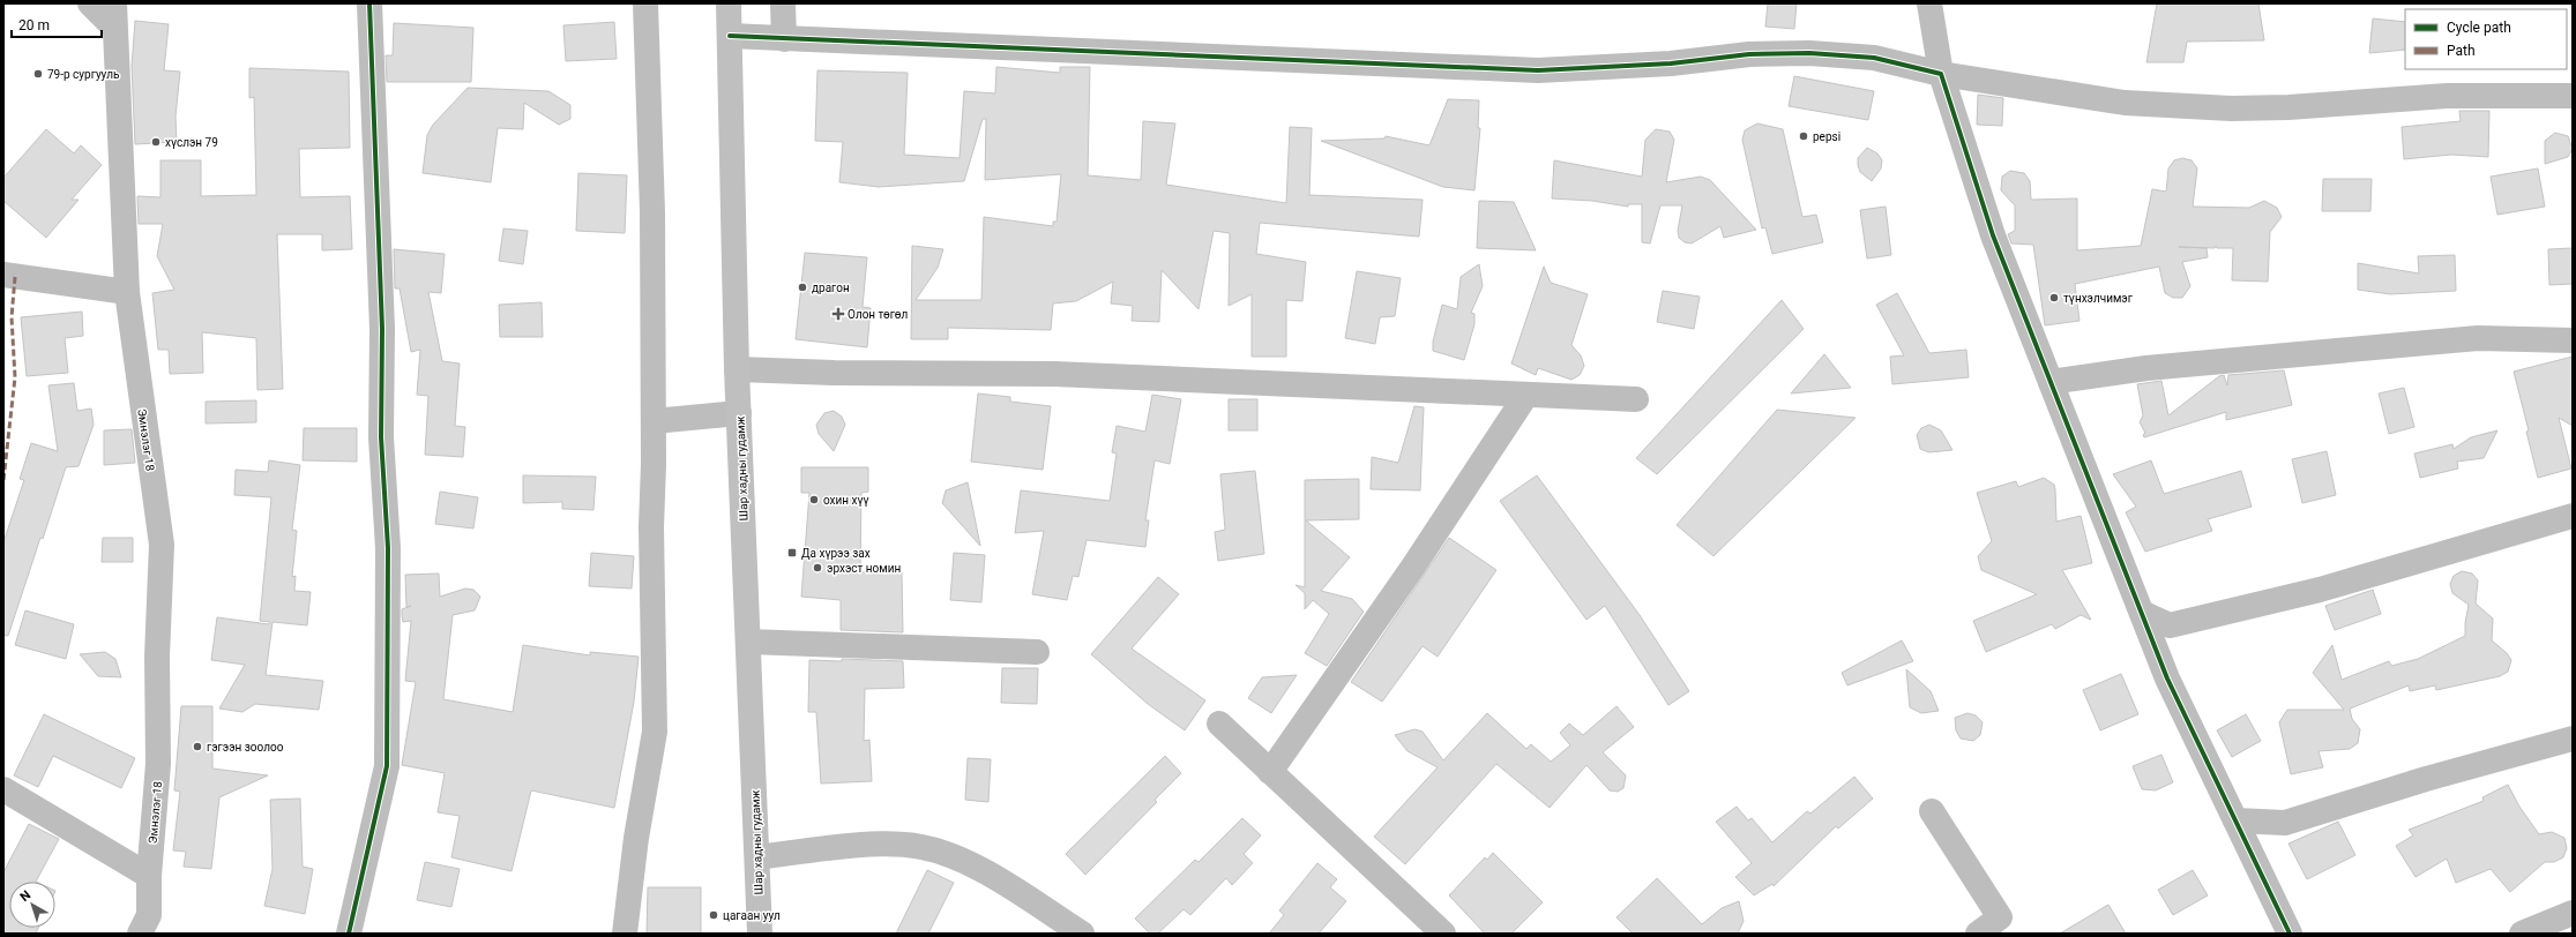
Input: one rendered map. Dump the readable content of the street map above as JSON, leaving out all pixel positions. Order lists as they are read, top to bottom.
{
  "streets": {
    "main road": ["Шар хадны гудамж"],
    "street": ["Эмнэлэг 18"]
  },
  "places": {
    "other": [
      "79-р сургууль",
      "pepsi",
      "хүслэн 79",
      "драгон",
      "түнхэлчимэг",
      "охин хүү",
      "эрхэст номин",
      "гэгээн зоолоо",
      "цагаан уул"
    ],
    "health": ["Олон төгөл"],
    "transit": ["Да хүрээ зах"]
  },
  "legend": ["Cycle path", "Path"],
  "scale_bar": "20 m",
  "north": "top left"
}
